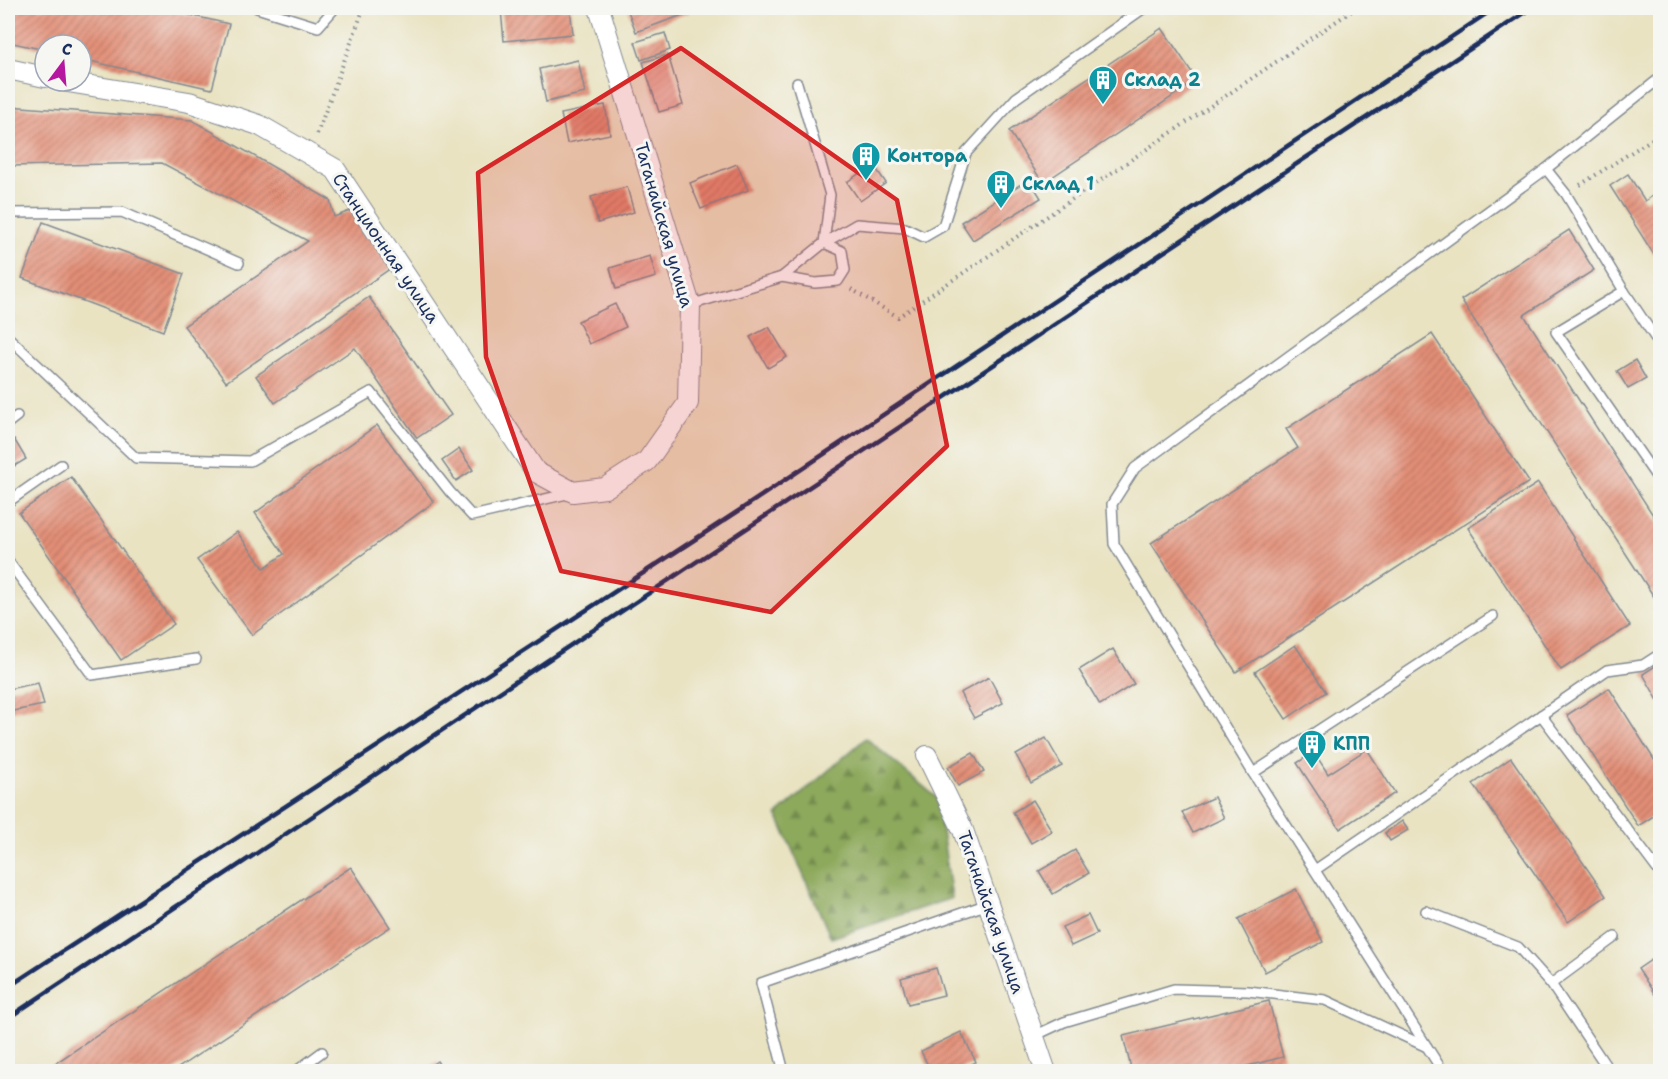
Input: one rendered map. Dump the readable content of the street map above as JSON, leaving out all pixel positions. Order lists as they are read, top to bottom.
{
  "streets": {
    "street": ["Таганайская улица", "Станционная улица"]
  },
  "crossings": [
    ["Таганайская улица", "Станционная улица"]
  ],
  "places": {
    "building": [
      "Склад 2",
      "Контора",
      "Склад 1",
      "КПП"
    ]
  },
  "north": "top"
}
